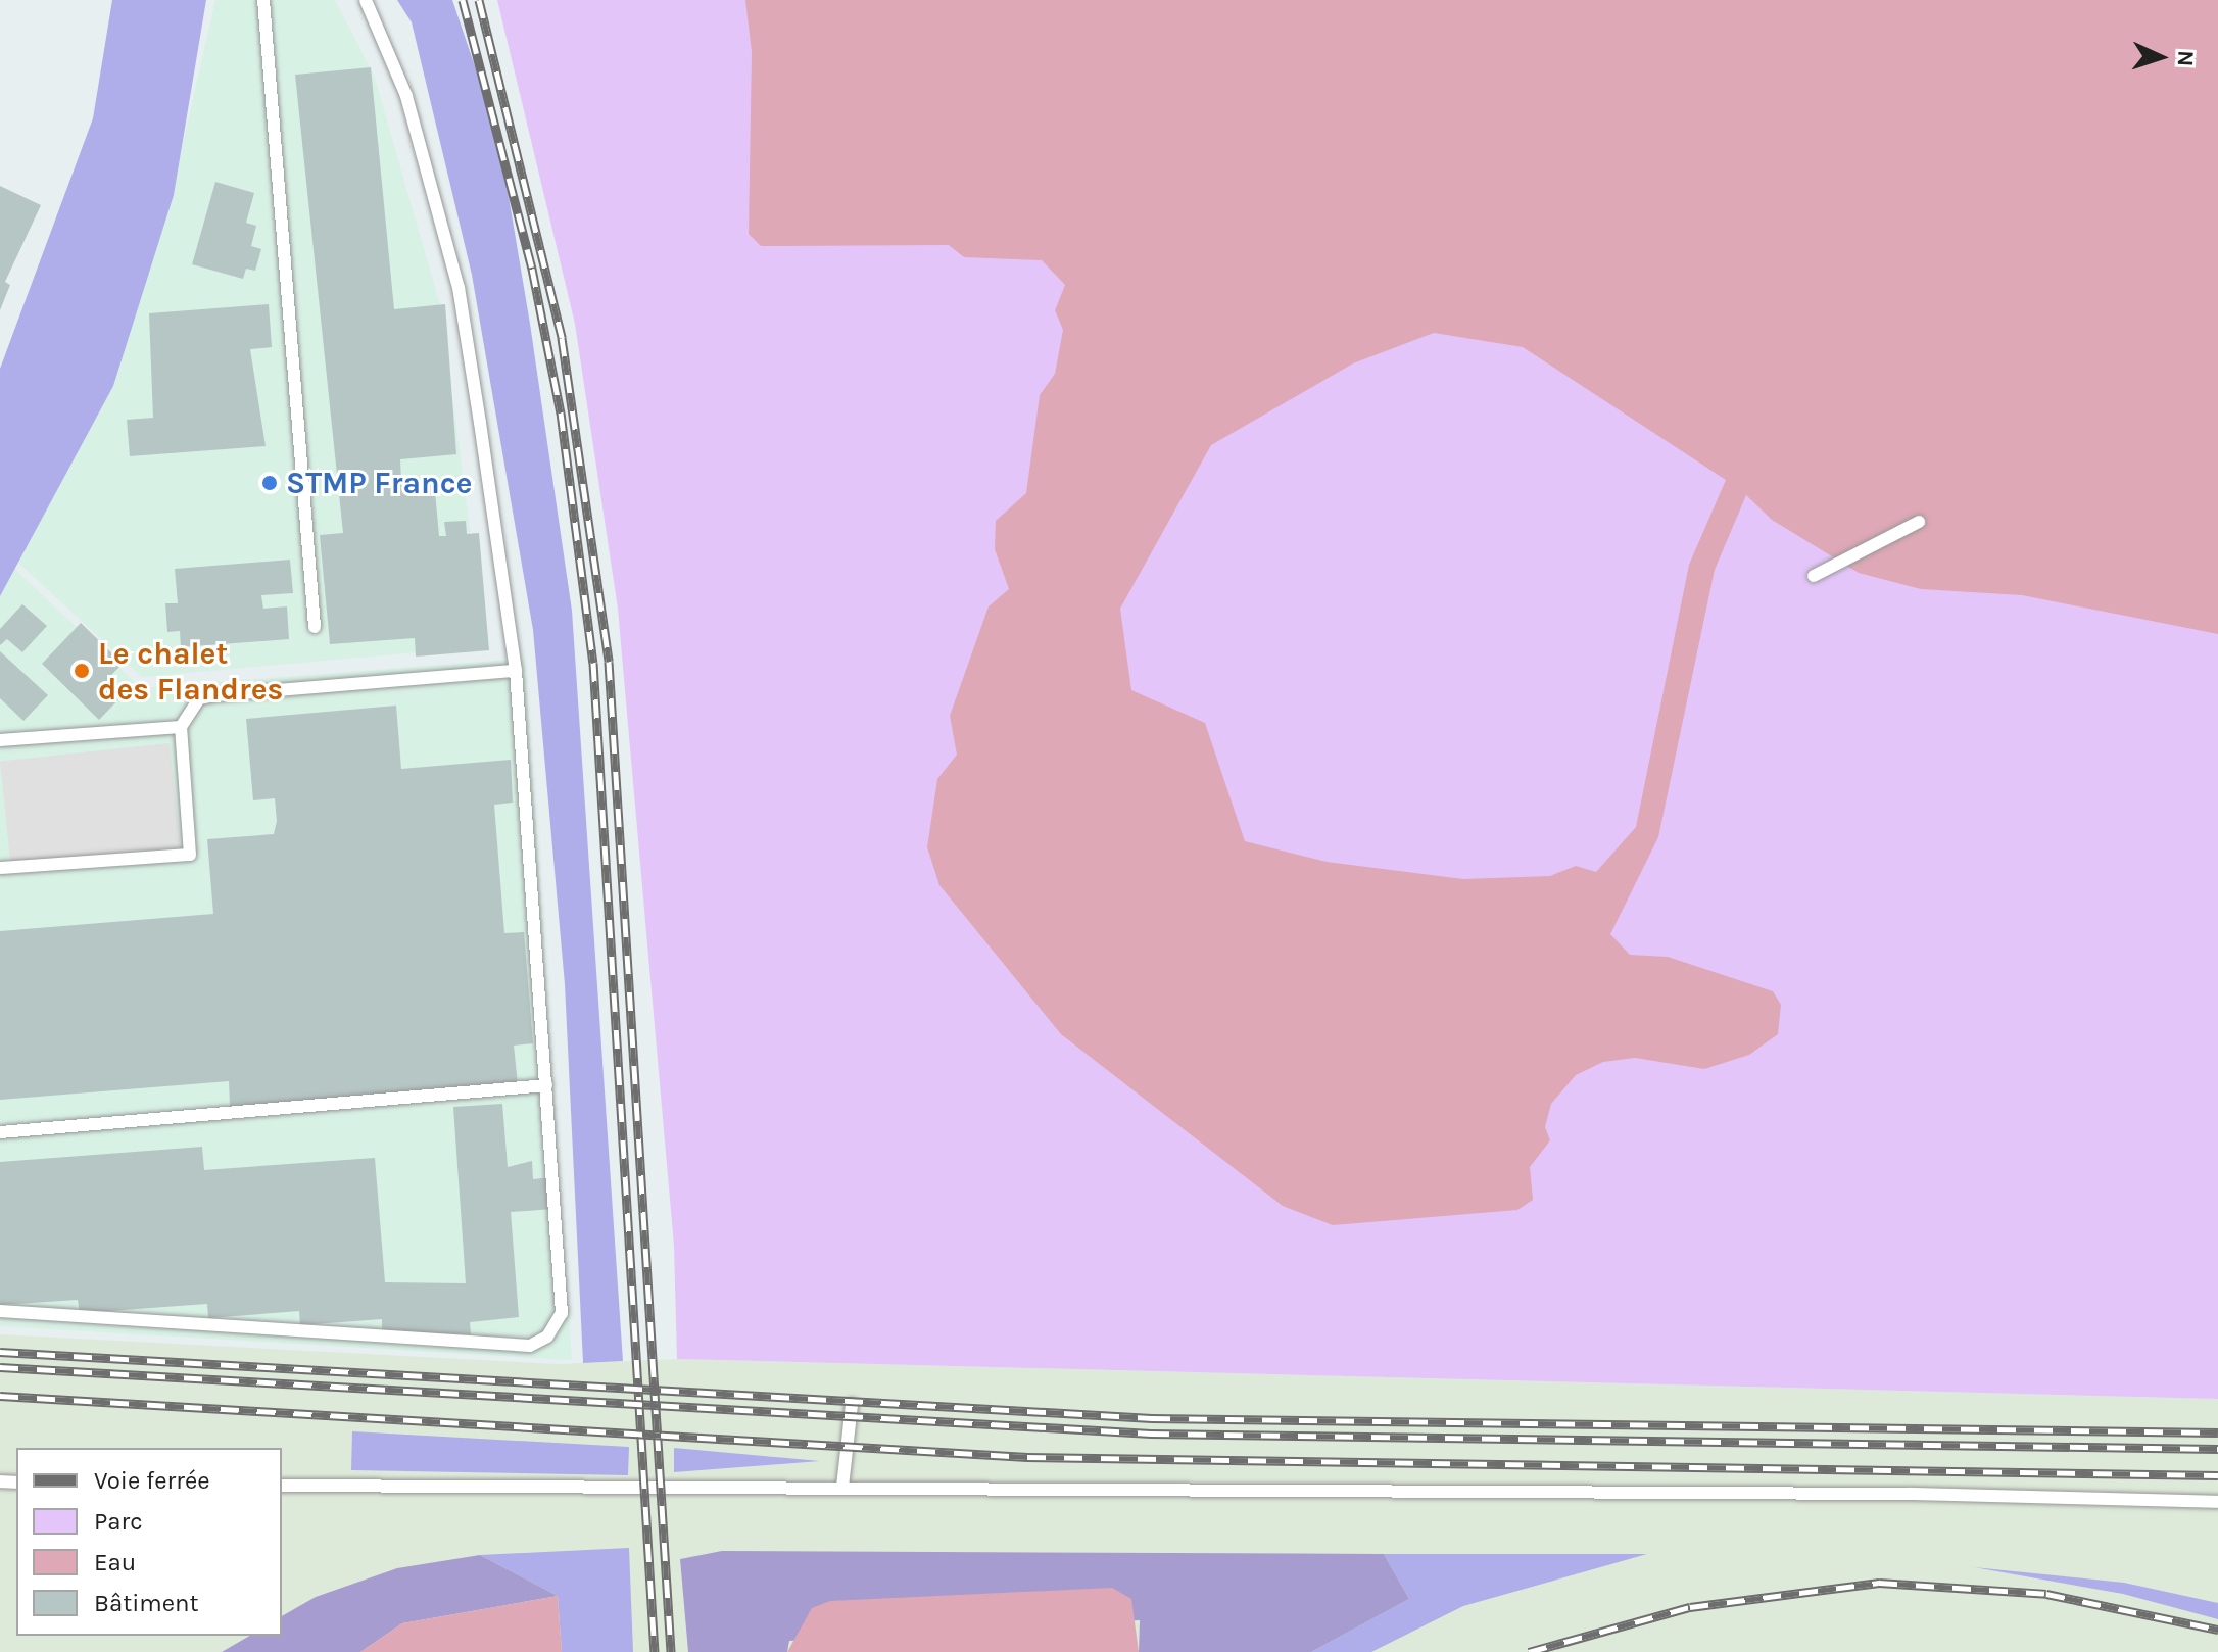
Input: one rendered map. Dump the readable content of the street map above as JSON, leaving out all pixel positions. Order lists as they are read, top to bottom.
{
  "places": ["STMP France", "Le chalet des Flandres"],
  "legend": [
    "Voie ferrée",
    "Parc",
    "Eau",
    "Bâtiment"
  ],
  "north": "right"
}
